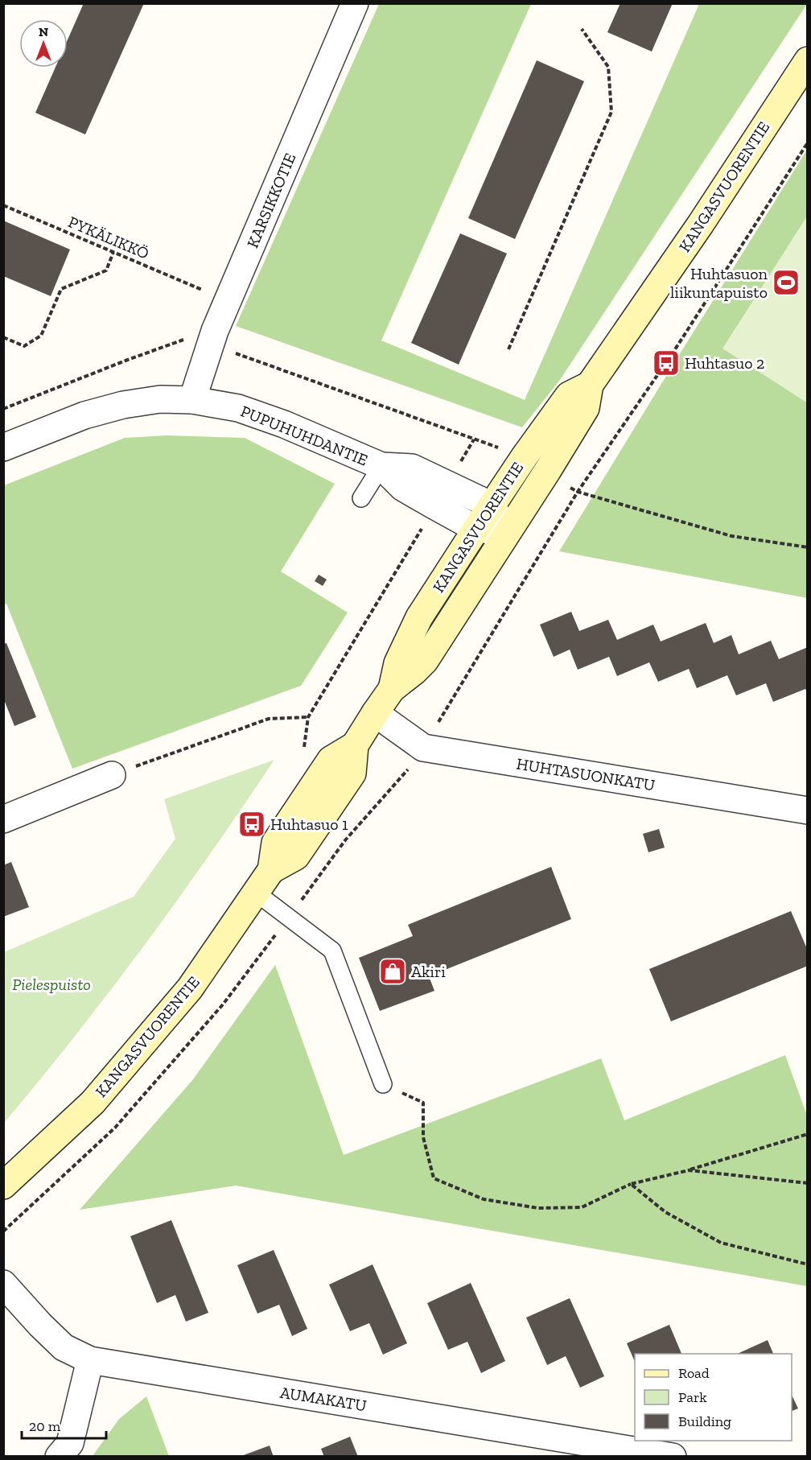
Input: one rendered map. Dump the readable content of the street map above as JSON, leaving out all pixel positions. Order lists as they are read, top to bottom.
{
  "streets": {
    "main road": ["KANGASVUORENTIE"],
    "street": [
      "KARSIKKOTIE",
      "PUPUHUHDANTIE",
      "HUHTASUONKATU",
      "AUMAKATU"
    ],
    "path": ["PYKÄLIKKÖ"]
  },
  "crossings": [
    ["KANGASVUORENTIE", "PUPUHUHDANTIE"],
    ["KANGASVUORENTIE", "HUHTASUONKATU"],
    ["KARSIKKOTIE", "PUPUHUHDANTIE"]
  ],
  "parks": ["Pielespuisto"],
  "places": {
    "sports": ["Huhtasuon liikuntapuisto"],
    "bus stop": ["Huhtasuo 2", "Huhtasuo 1"],
    "shop": ["Akiri"]
  },
  "legend": ["Road", "Park", "Building"],
  "scale_bar": "20 m",
  "north": "top"
}
